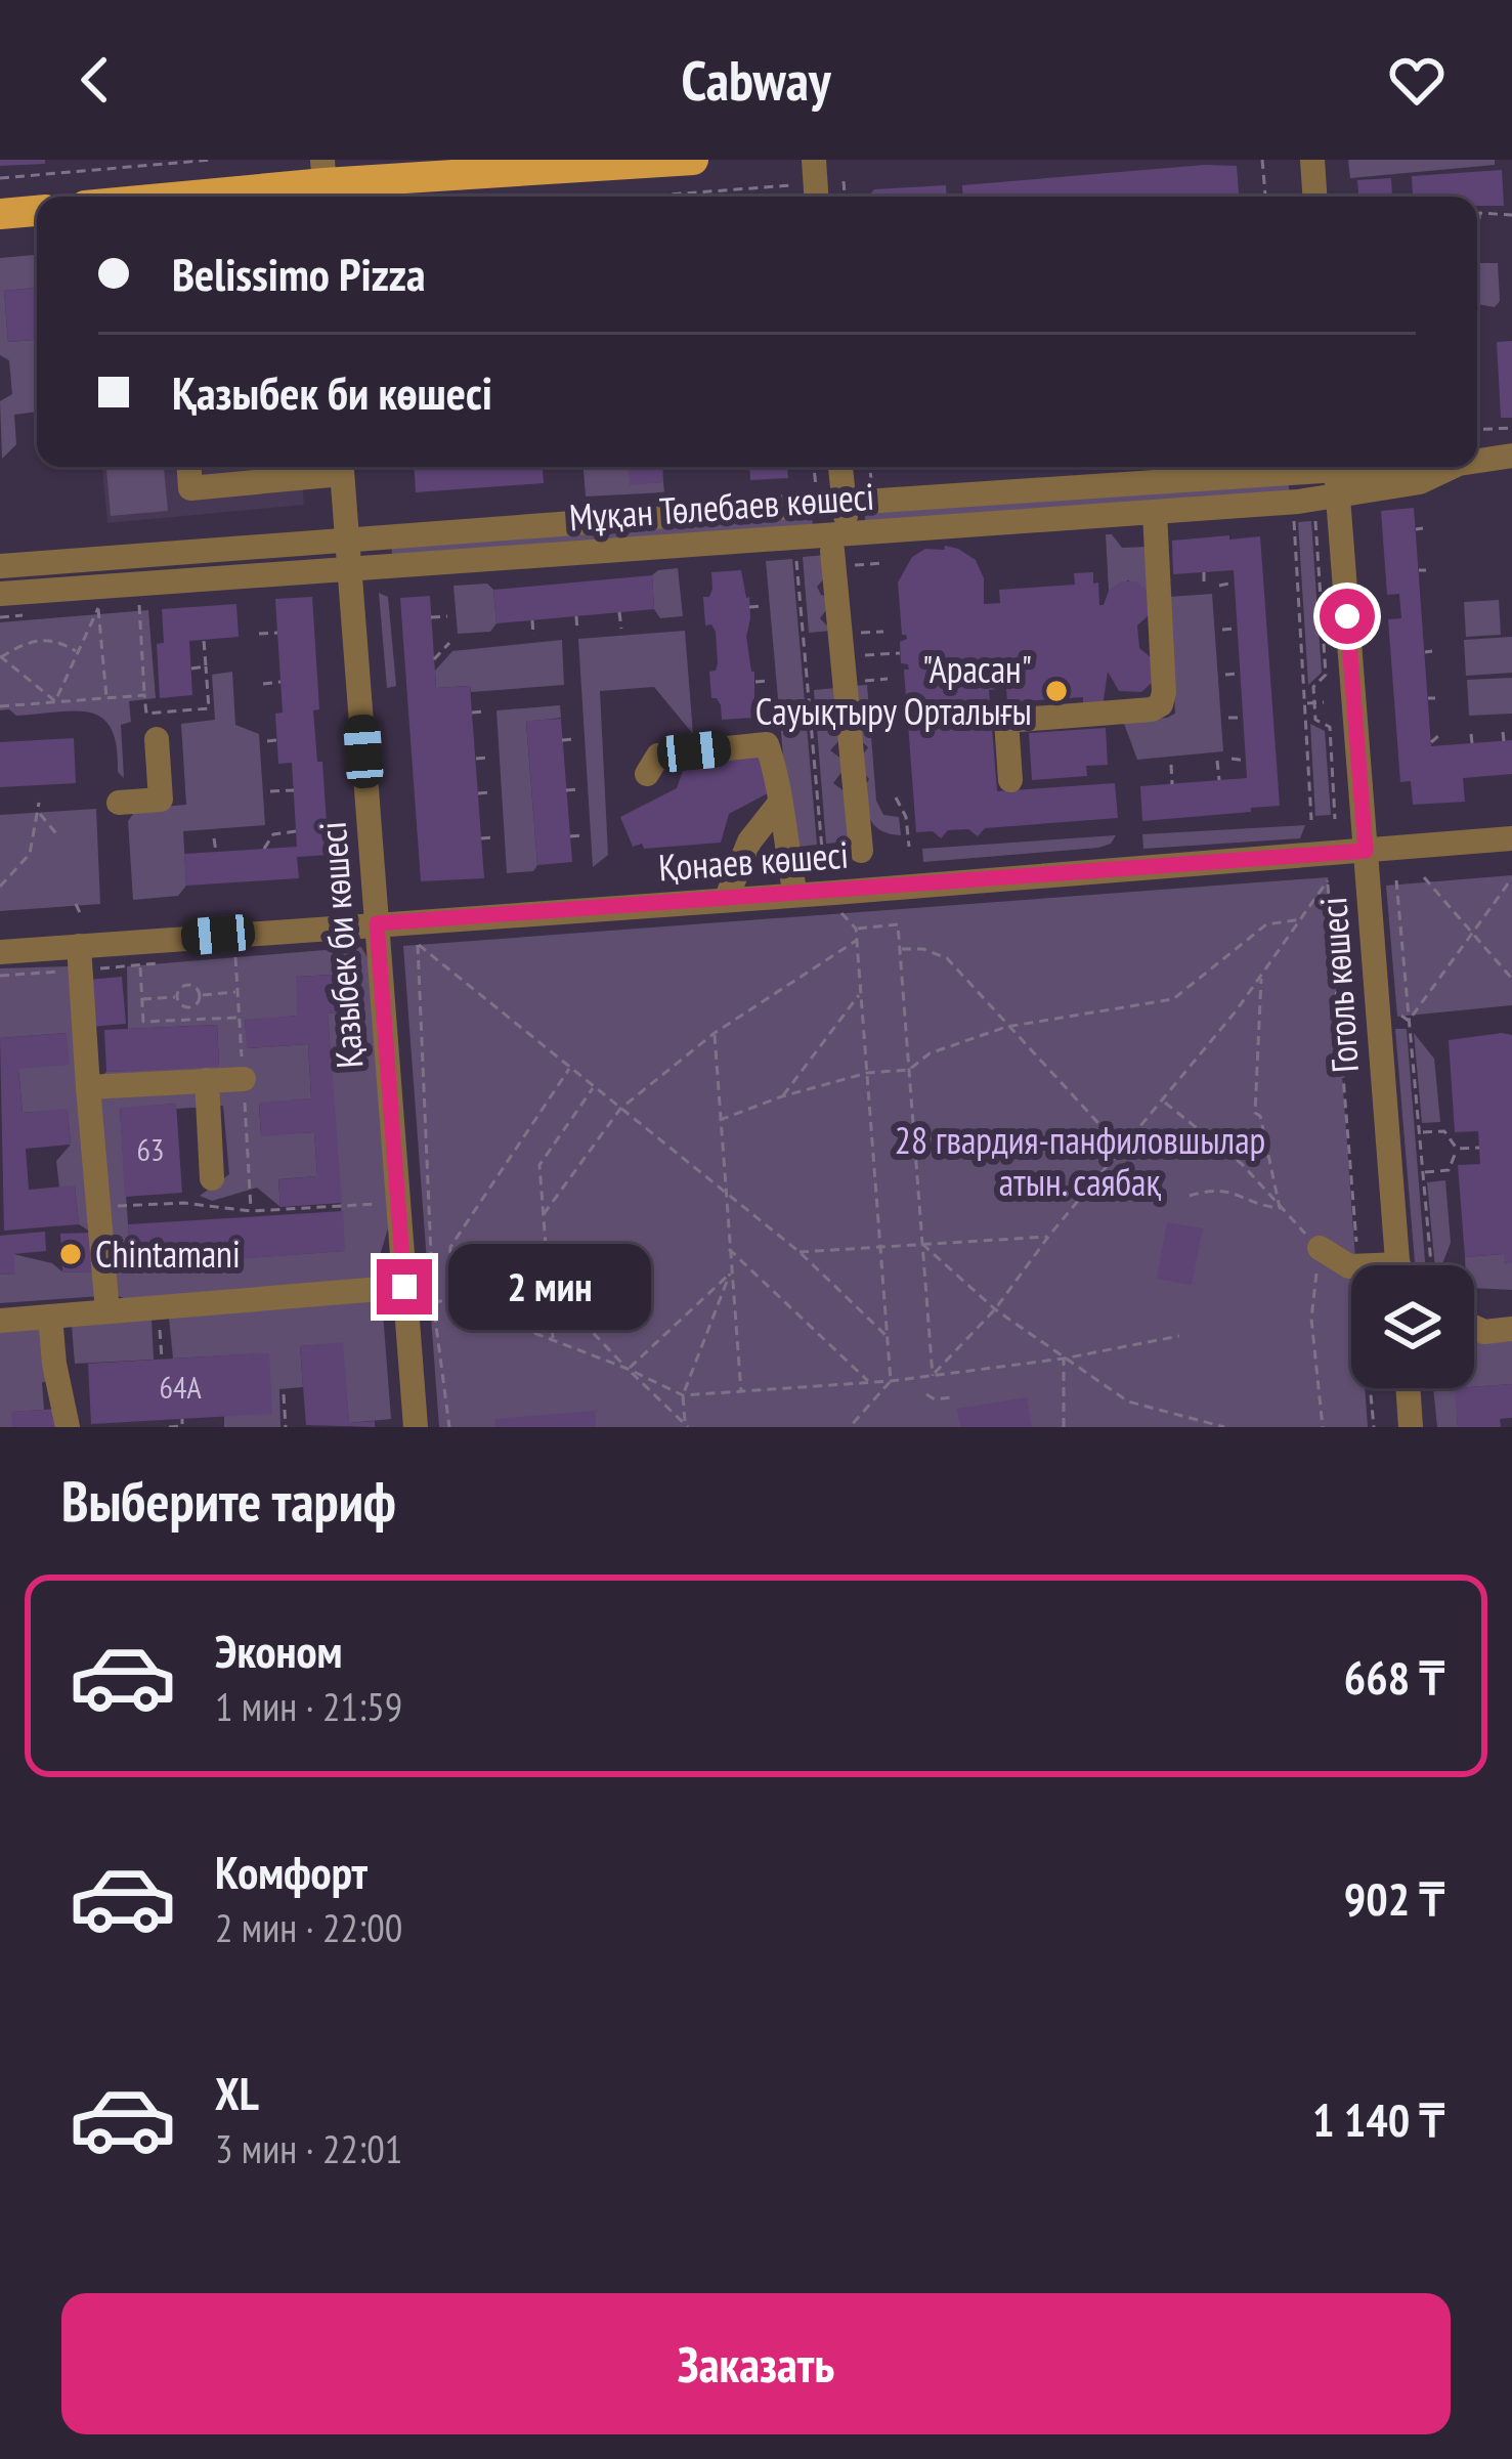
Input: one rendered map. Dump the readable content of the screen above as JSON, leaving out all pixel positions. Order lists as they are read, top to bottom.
{
  "streets": {
    "street": [
      "Мұқан Төлебаев көшесі",
      "Қонаев көшесі",
      "Қазыбек би көшесі",
      "Гоголь көшесі"
    ]
  },
  "crossings": [
    ["Мұқан Төлебаев көшесі", "Қазыбек би көшесі"],
    ["Мұқан Төлебаев көшесі", "Гоголь көшесі"],
    ["Қонаев көшесі", "Қазыбек би көшесі"],
    ["Қонаев көшесі", "Гоголь көшесі"]
  ],
  "parks": ["28 гвардия-панфиловшылар атын. саябақ"],
  "places": ["\"Арасан\" Сауықтыру Орталығы", "Chintamani"],
  "house_numbers": ["63", "64А"],
  "page": {
    "header": "Cabway",
    "banner": ["Belissimo Pizza", "Қазыбек би көшесі"],
    "bubble": "2 мин",
    "heading": "Выберите тариф",
    "list": [
      {
        "name": "Эконом",
        "note": "1 мин · 21:59",
        "value": "668 ₸"
      },
      {
        "name": "Комфорт",
        "note": "2 мин · 22:00",
        "value": "902 ₸"
      },
      {
        "name": "XL",
        "note": "3 мин · 22:01",
        "value": "1 140 ₸"
      }
    ],
    "buttons": "Заказать"
  }
}
